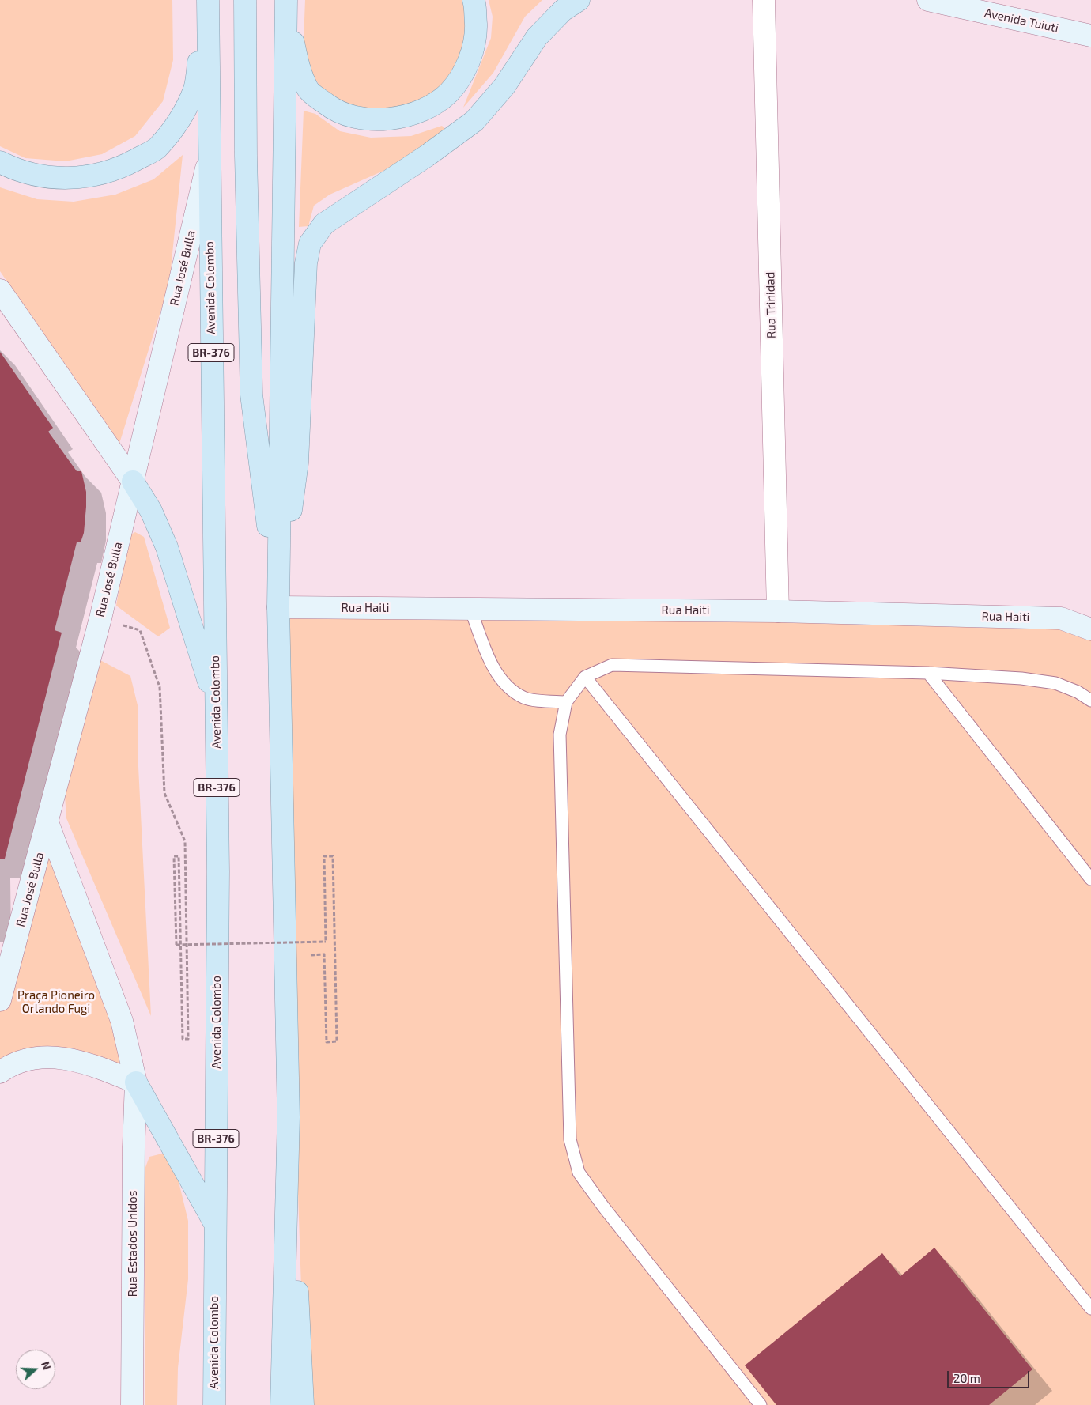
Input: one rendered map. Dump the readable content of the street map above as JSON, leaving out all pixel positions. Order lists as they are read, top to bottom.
{
  "streets": {
    "main road": ["Avenida Colombo", "BR-376"],
    "street": [
      "Avenida Tuiuti",
      "Rua José Bulla",
      "Rua Trinidad",
      "Rua Haiti",
      "Rua Estados Unidos"
    ]
  },
  "crossings": [
    ["Rua José Bulla", "Avenida Colombo"],
    ["Rua Trinidad", "Rua Haiti"],
    ["BR-376", "Rua Haiti"]
  ],
  "parks": ["Praça Pioneiro Orlando Fugi"],
  "scale_bar": "20 m",
  "north": "right"
}
